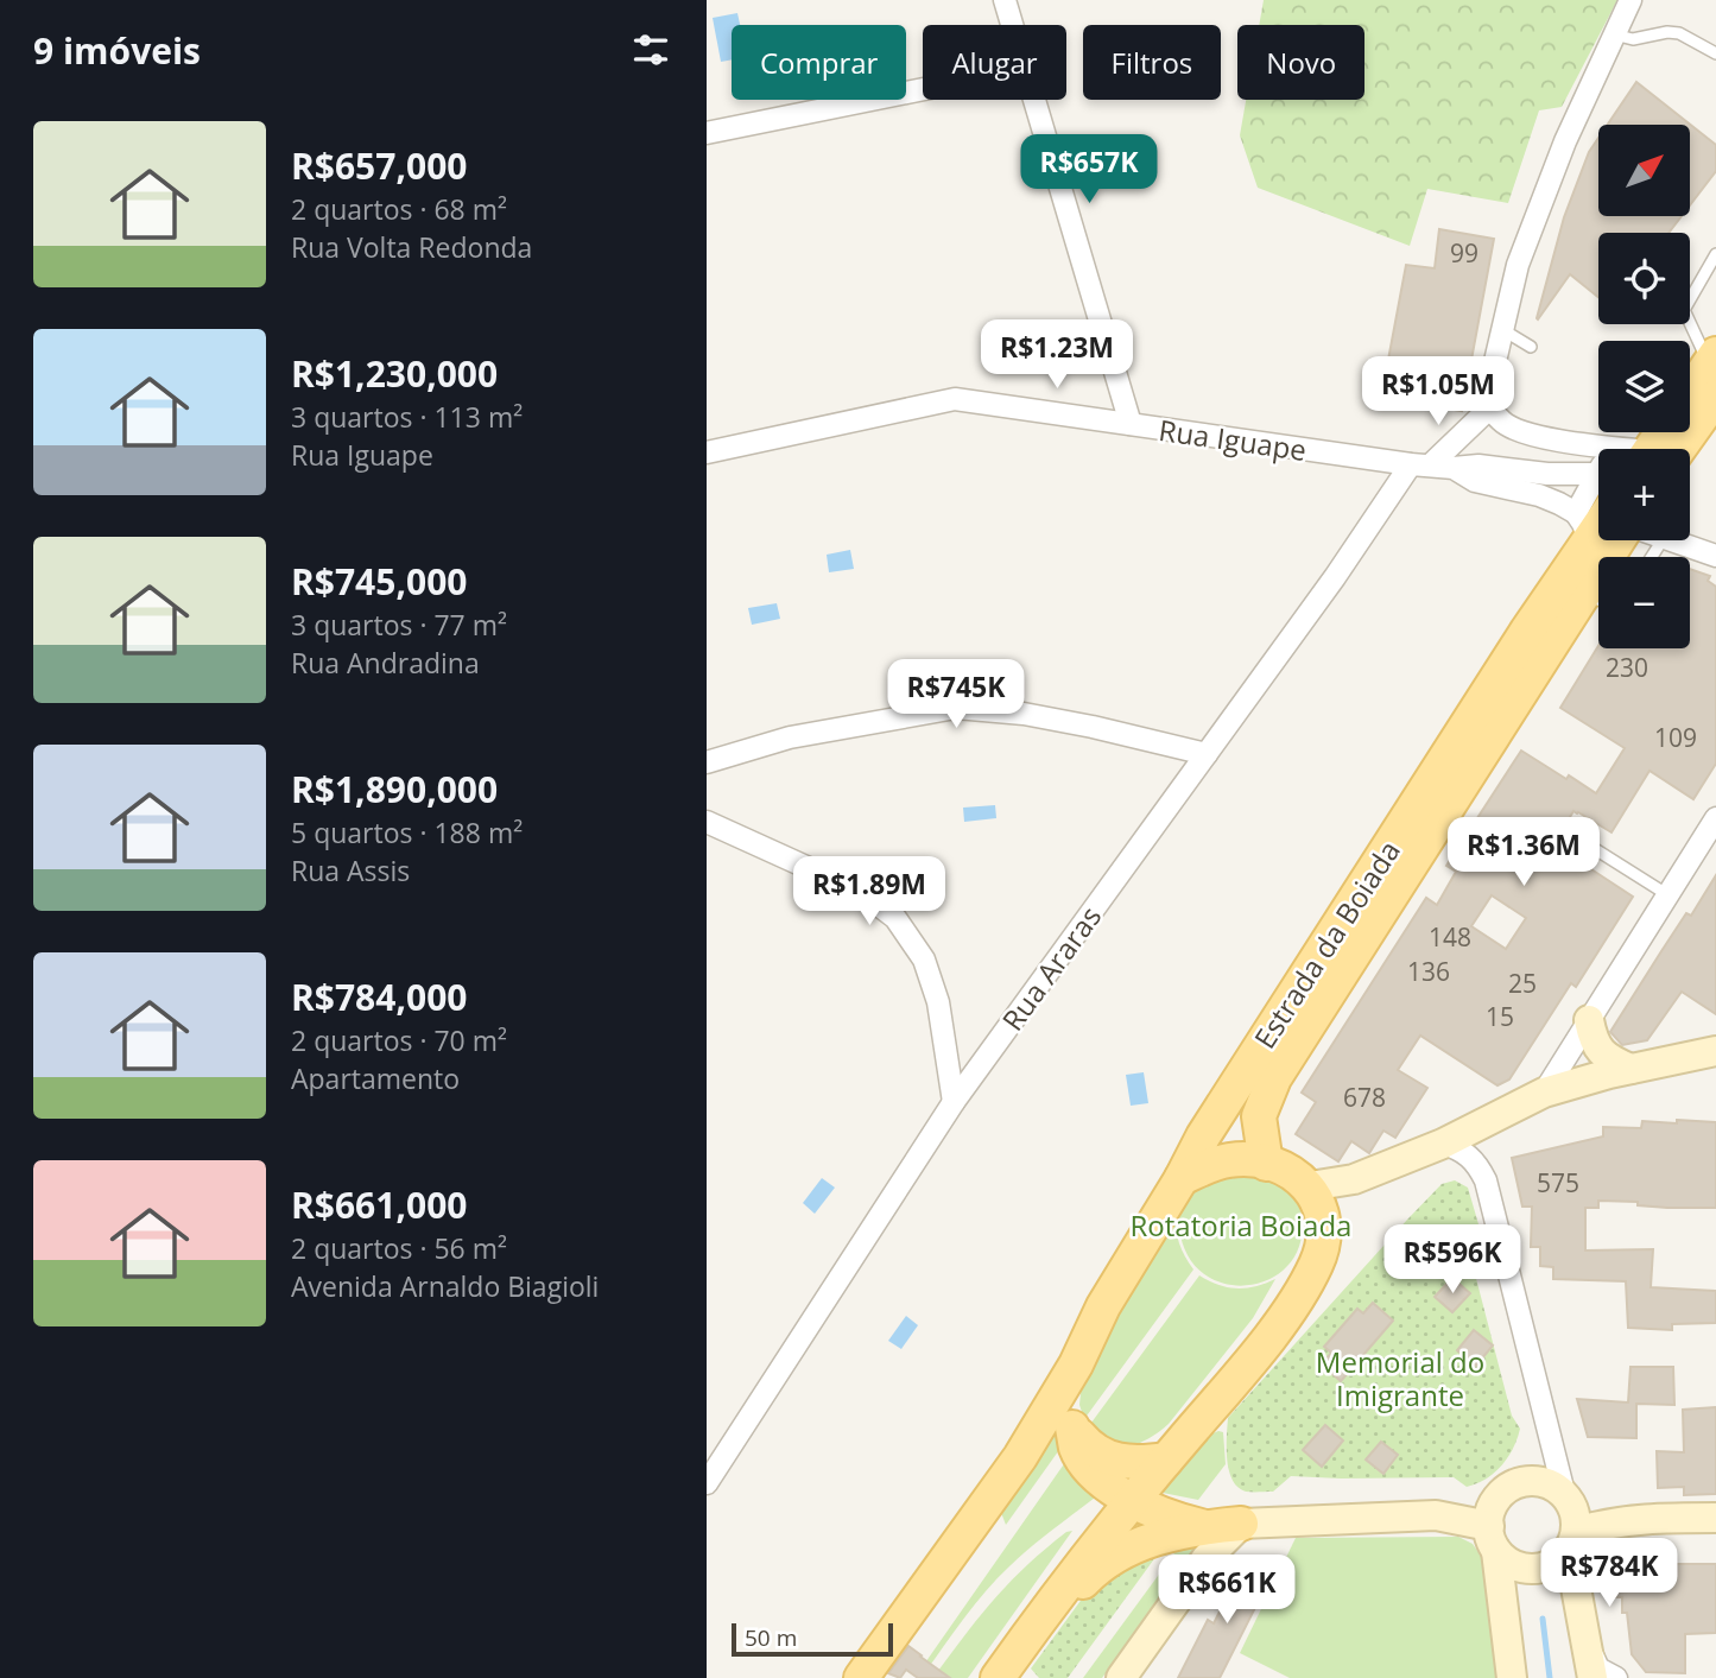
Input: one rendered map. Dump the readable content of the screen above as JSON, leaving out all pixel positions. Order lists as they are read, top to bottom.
{
  "streets": {
    "main road": ["Estrada da Boiada"],
    "street": ["Rua Iguape", "Rua Araras"]
  },
  "crossings": [
    ["Rua Iguape", "Estrada da Boiada"],
    ["Rua Iguape", "Rua Araras"]
  ],
  "parks": ["Rotatoria Boiada", "Memorial do Imigrante"],
  "house_numbers": [
    "99",
    "230",
    "109",
    "148",
    "136",
    "25",
    "15",
    "678",
    "575"
  ],
  "scale_bar": "50 m",
  "north": "top right",
  "page": {
    "heading": "9 imóveis",
    "chip": [
      "Comprar",
      "Alugar",
      "Filtros",
      "Novo"
    ],
    "list": [
      {
        "name": "R$657,000",
        "note": "2 quartos · 68 m² · Rua Volta Redonda"
      },
      {
        "name": "R$1,230,000",
        "note": "3 quartos · 113 m² · Rua Iguape"
      },
      {
        "name": "R$745,000",
        "note": "3 quartos · 77 m² · Rua Andradina"
      },
      {
        "name": "R$1,890,000",
        "note": "5 quartos · 188 m² · Rua Assis"
      },
      {
        "name": "R$784,000",
        "note": "2 quartos · 70 m² · Apartamento"
      },
      {
        "name": "R$661,000",
        "note": "2 quartos · 56 m² · Avenida Arnaldo Biagioli"
      }
    ],
    "map_buttons": ["+", "−"],
    "price": [
      "R$657K",
      "R$1.23M",
      "R$1.05M",
      "R$745K",
      "R$1.36M",
      "R$1.89M",
      "R$596K",
      "R$784K",
      "R$661K"
    ],
    "scale": "50 m"
  }
}
